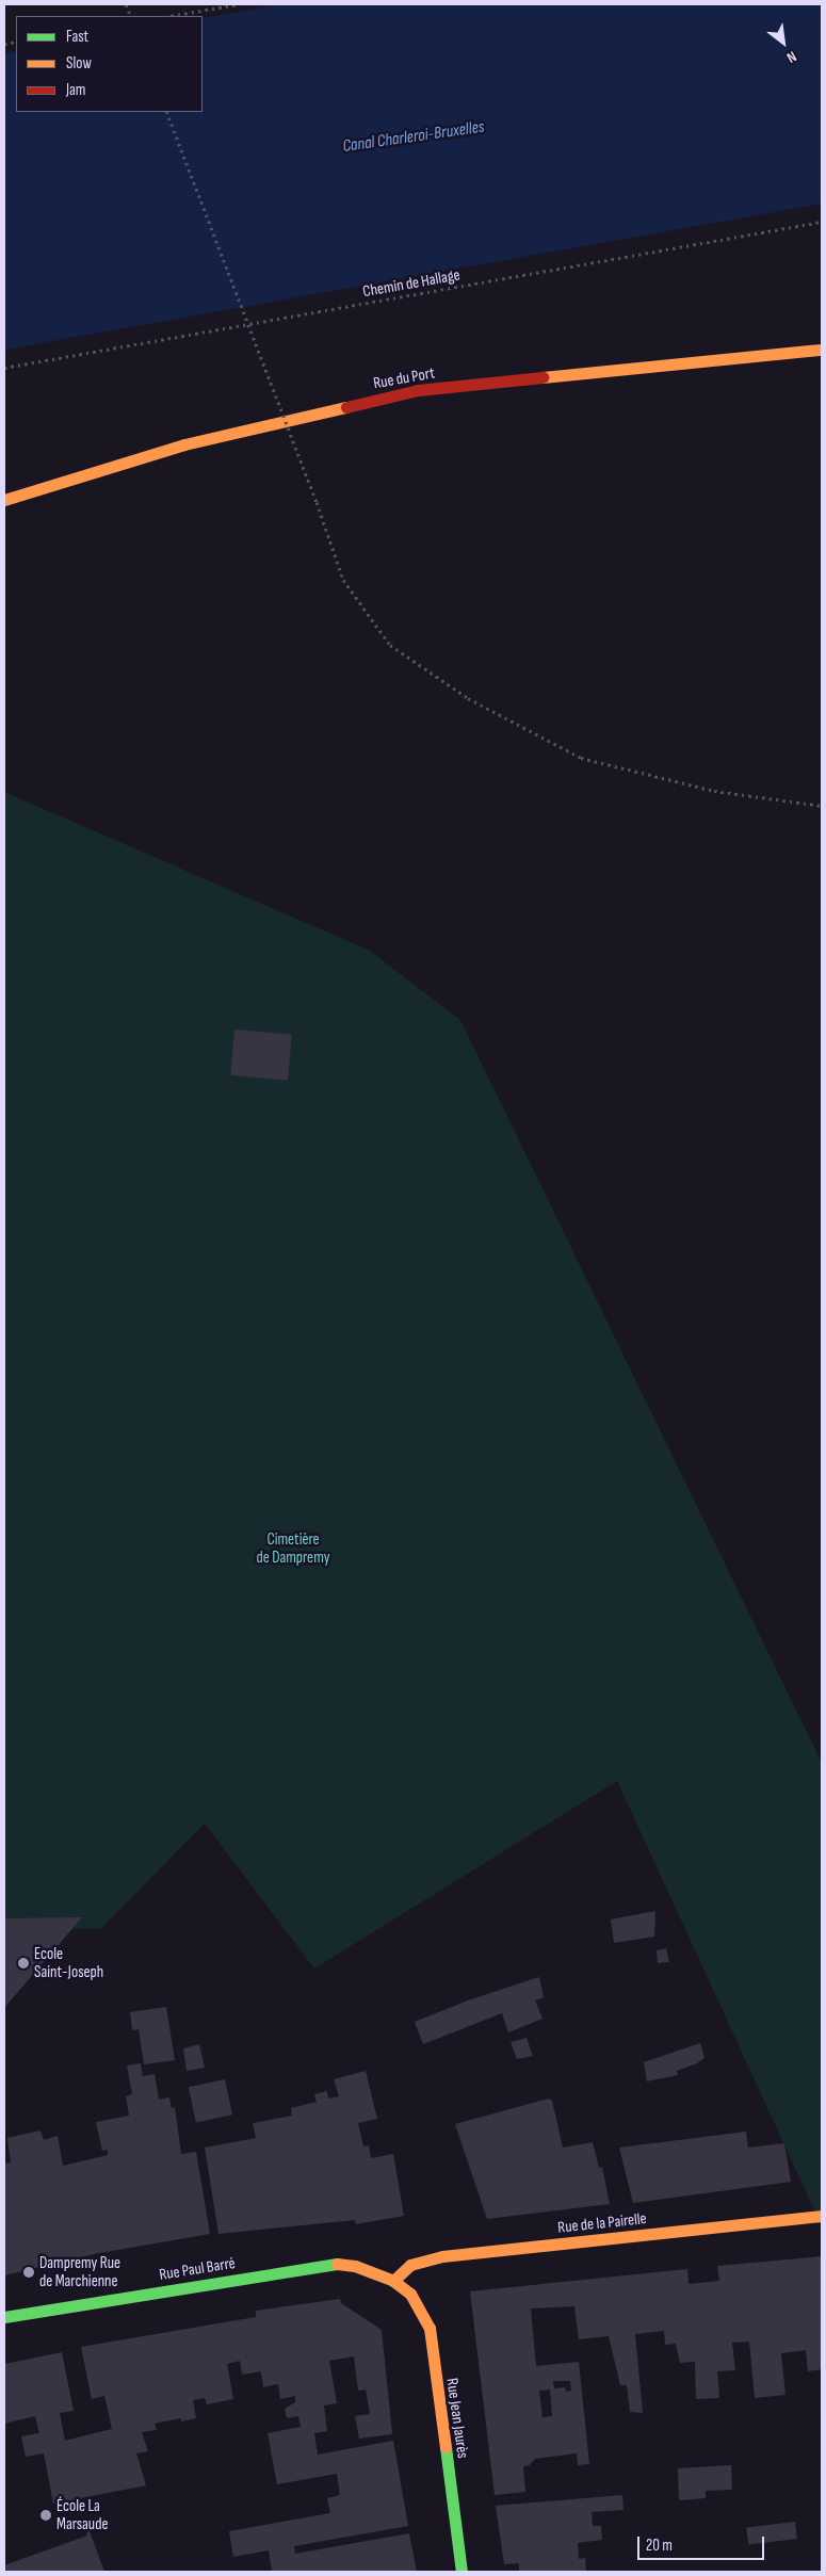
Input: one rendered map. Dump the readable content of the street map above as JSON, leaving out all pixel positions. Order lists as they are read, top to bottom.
{
  "streets": {
    "street": [
      "Rue du Port",
      "Rue de la Pairelle",
      "Rue Paul Barré",
      "Rue Jean Jaurès"
    ],
    "path": ["Chemin de Hallage"]
  },
  "crossings": [
    ["Rue de la Pairelle", "Rue Paul Barré"],
    ["Rue de la Pairelle", "Rue Jean Jaurès"],
    ["Rue Paul Barré", "Rue Jean Jaurès"]
  ],
  "water": ["Canal Charleroi-Bruxelles"],
  "parks": ["Cimetière de Dampremy"],
  "places": ["Ecole Saint-Joseph", "Dampremy Rue de Marchienne", "École La Marsaude"],
  "legend": ["Fast", "Slow", "Jam"],
  "scale_bar": "20 m",
  "north": "bottom right"
}
